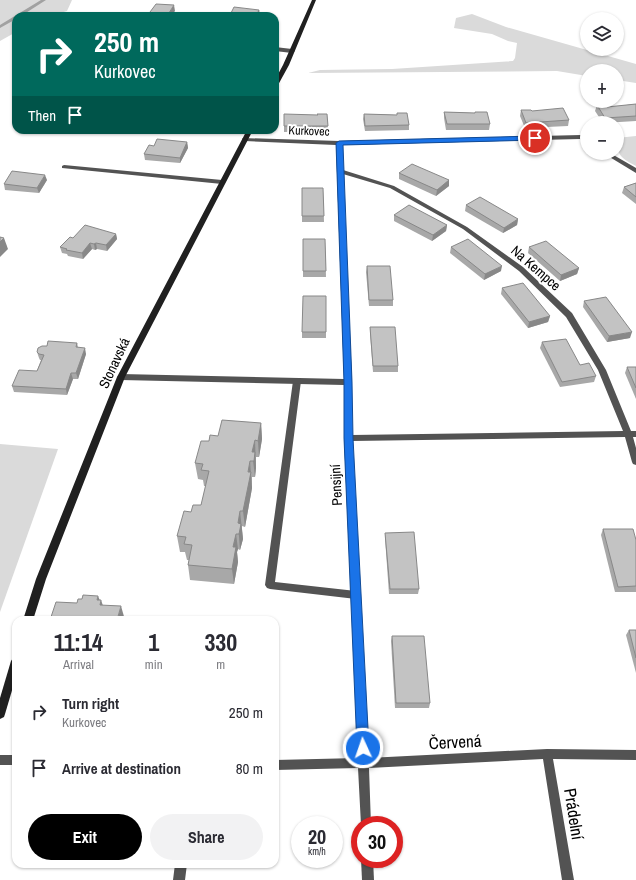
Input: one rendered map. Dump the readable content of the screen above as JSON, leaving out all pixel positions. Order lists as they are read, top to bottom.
{
  "streets": {
    "main road": ["Stonavská"],
    "street": [
      "Kurkovec",
      "Na Kempce",
      "Pensijní",
      "Červená",
      "Prádelní"
    ]
  },
  "crossings": [
    ["Kurkovec", "Stonavská"],
    ["Kurkovec", "Pensijní"],
    ["Na Kempce", "Pensijní"],
    ["Pensijní", "Červená"],
    ["Červená", "Prádelní"]
  ],
  "page": {
    "map_buttons": ["+", "−"],
    "turn": ["250 m", "Kurkovec"],
    "then": "Then",
    "eta": [
      "11:14",
      "Arrival",
      "1",
      "min",
      "330",
      "m"
    ],
    "list": [
      {
        "name": "Turn right",
        "note": "Kurkovec",
        "value": "250 m"
      },
      {
        "name": "Arrive at destination",
        "value": "80 m"
      }
    ],
    "buttons": ["Exit", "Share"],
    "speed": "20 km/h",
    "limit": "30"
  }
}
